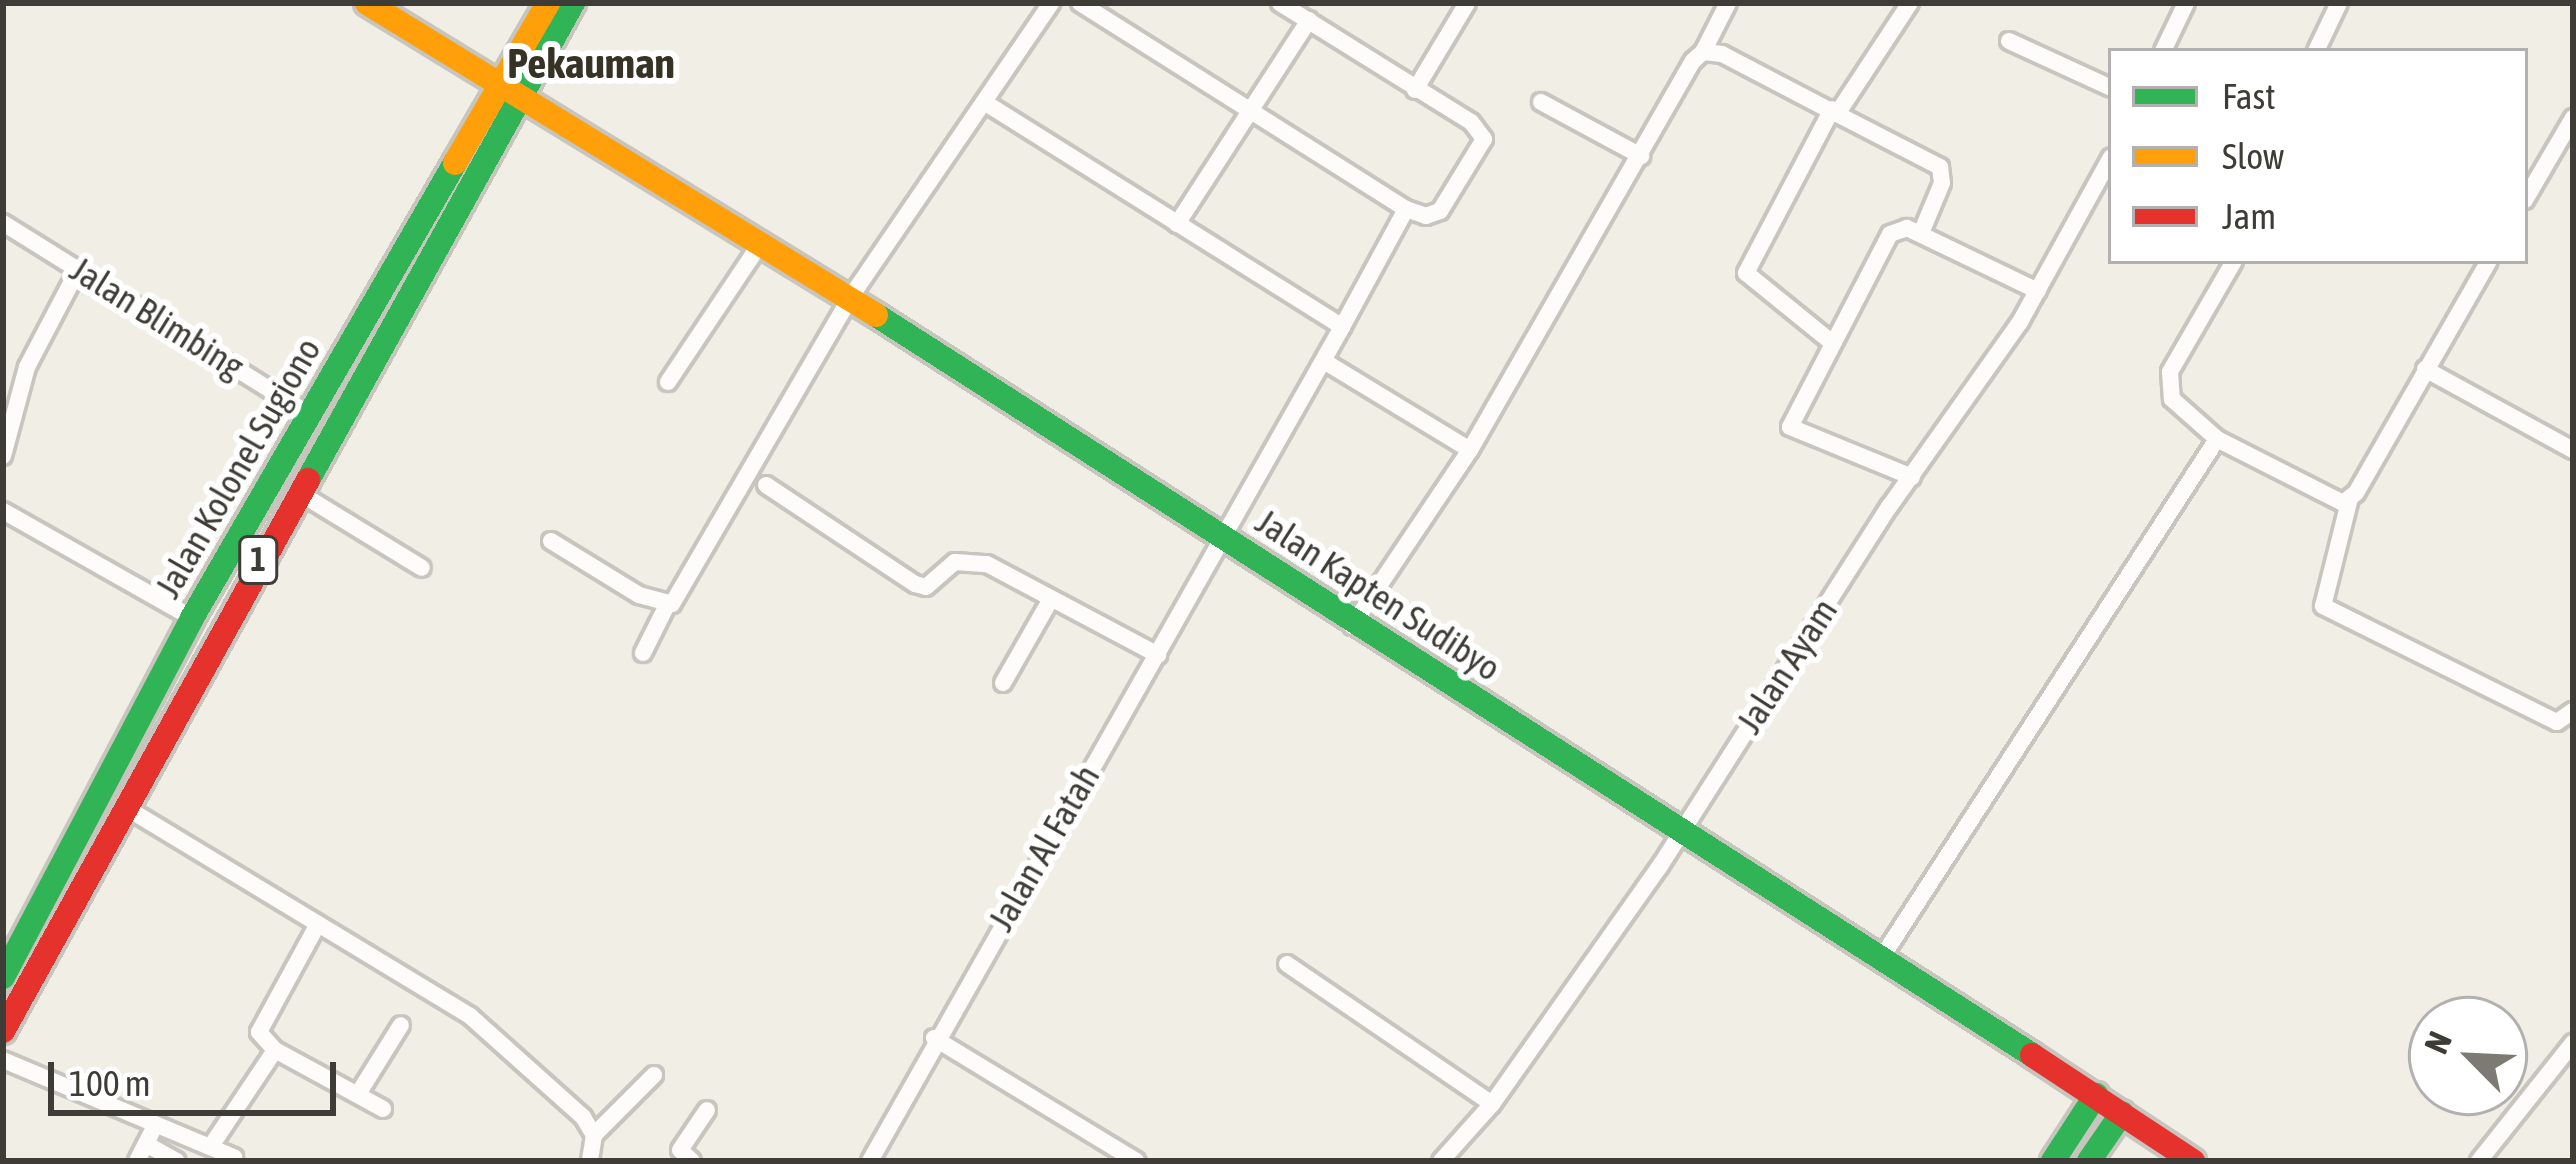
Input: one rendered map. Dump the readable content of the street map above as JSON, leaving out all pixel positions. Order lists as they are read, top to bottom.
{
  "streets": {
    "main road": ["Jalan Kolonel Sugiono", "1", "Jalan Kapten Sudibyo"],
    "street": ["Jalan Blimbing", "Jalan Ayam", "Jalan Al Fatah"]
  },
  "crossings": [
    ["Jalan Blimbing", "Jalan Kolonel Sugiono"],
    ["Jalan Kolonel Sugiono", "1"],
    ["Jalan Kolonel Sugiono", "Jalan Kapten Sudibyo"],
    ["1", "Jalan Kapten Sudibyo"],
    ["Jalan Kapten Sudibyo", "Jalan Ayam"],
    ["Jalan Kapten Sudibyo", "Jalan Al Fatah"]
  ],
  "districts": ["Pekauman"],
  "legend": ["Fast", "Slow", "Jam"],
  "scale_bar": "100 m",
  "north": "top left"
}
